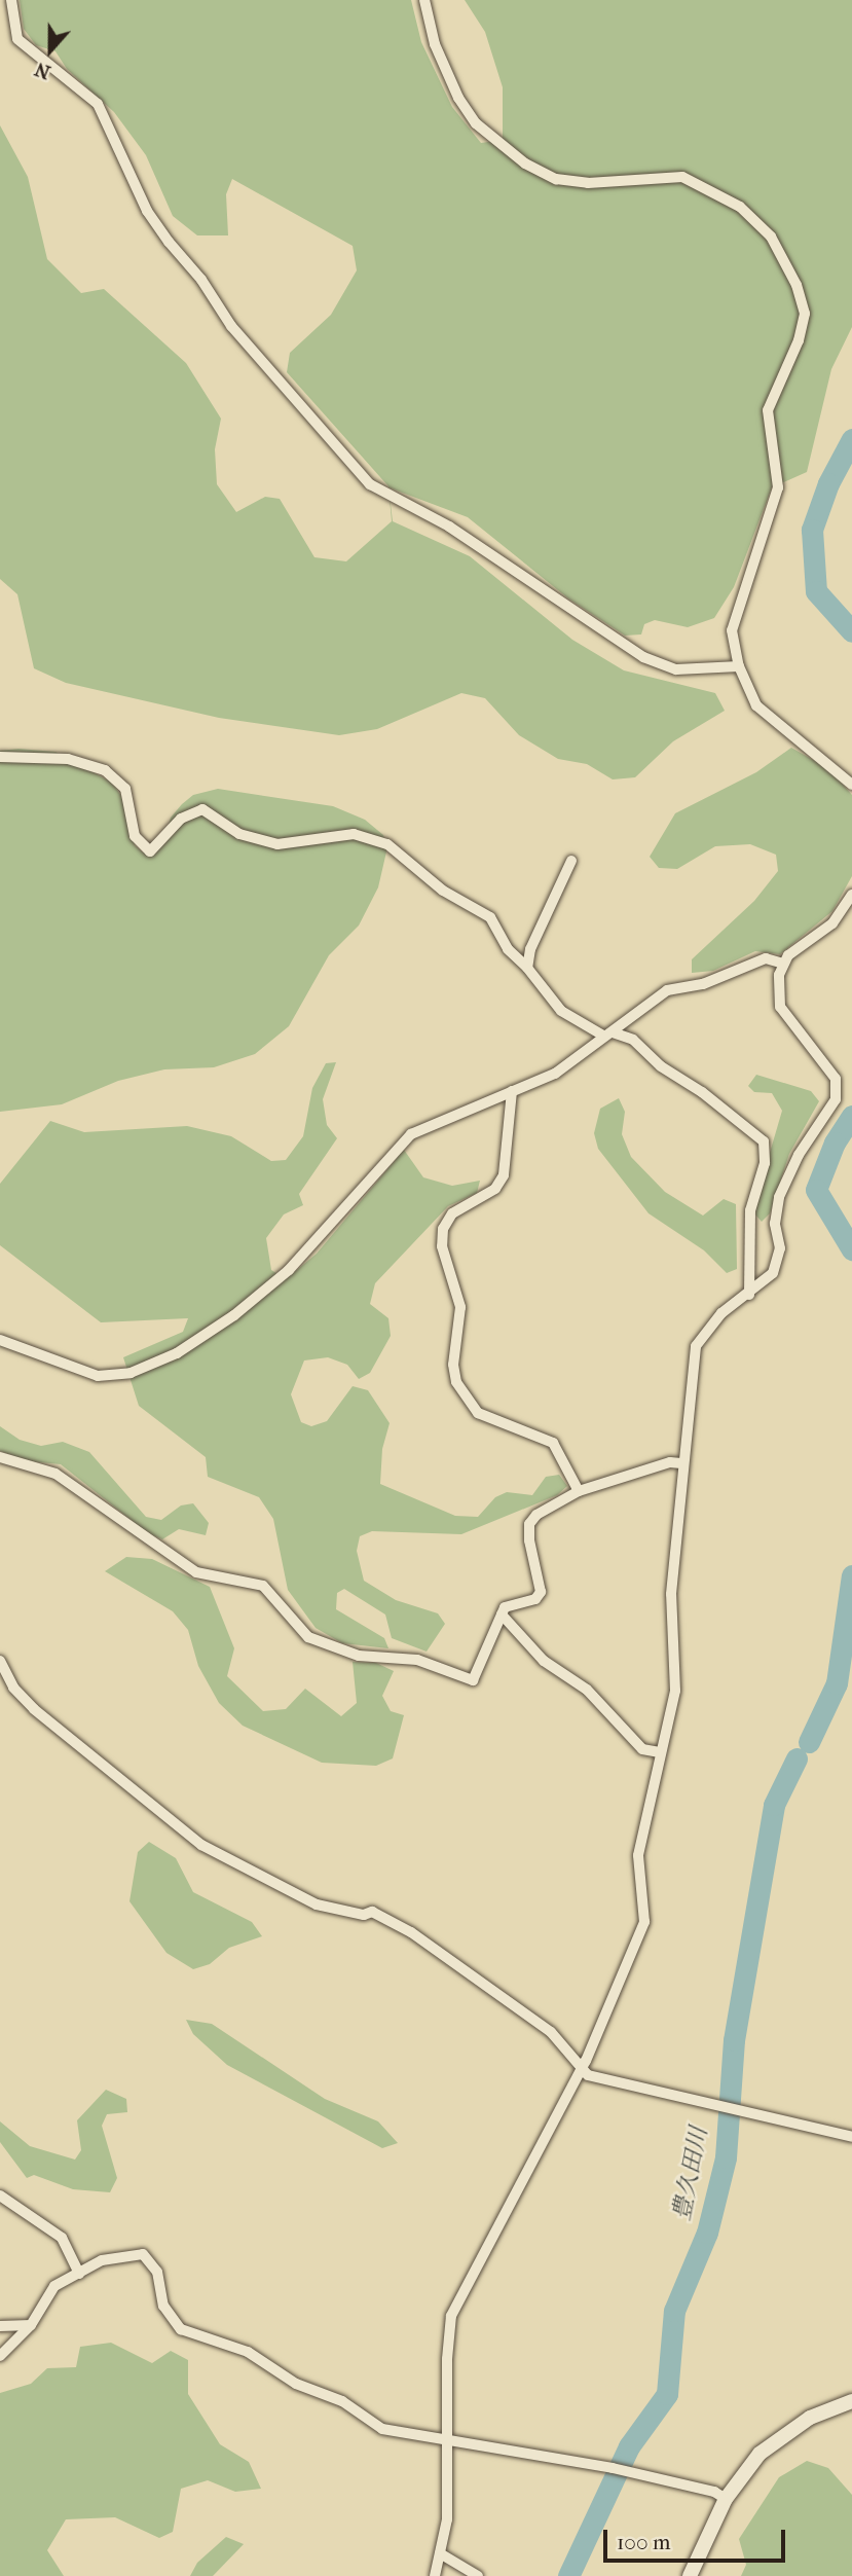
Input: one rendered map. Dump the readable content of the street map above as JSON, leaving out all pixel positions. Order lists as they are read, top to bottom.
{
  "water": ["豊久田川"],
  "scale_bar": "100 m",
  "north": "bottom"
}
